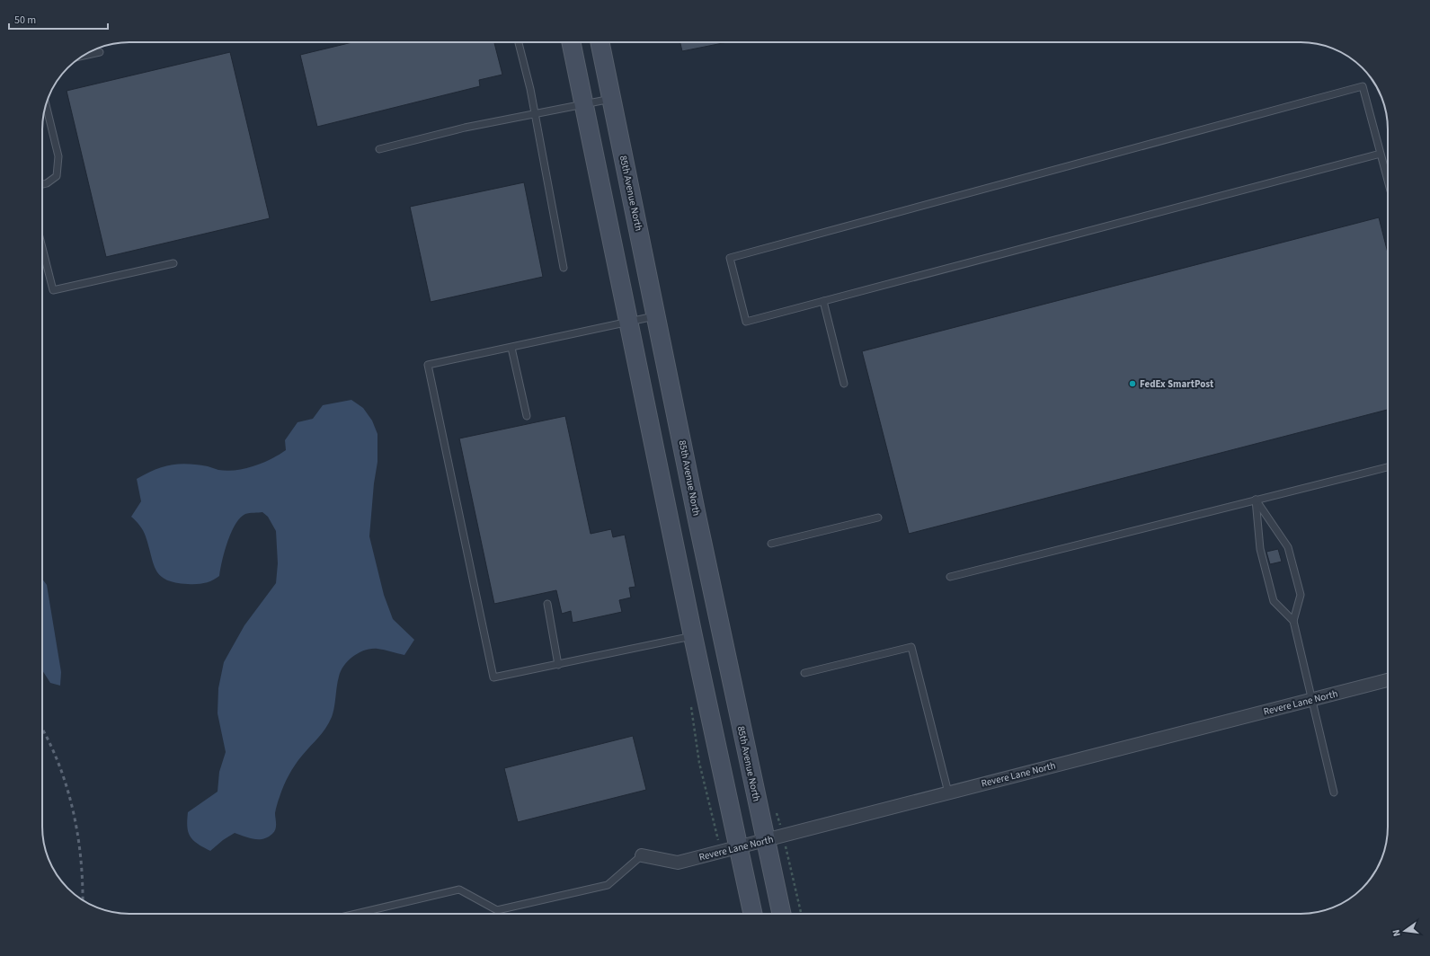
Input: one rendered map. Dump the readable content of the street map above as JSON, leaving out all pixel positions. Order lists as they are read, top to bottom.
{
  "streets": {
    "main road": ["85th Avenue North"],
    "street": ["Revere Lane North"]
  },
  "crossings": [
    ["85th Avenue North", "Revere Lane North"]
  ],
  "places": ["FedEx SmartPost"],
  "scale_bar": "50 m",
  "north": "left"
}
